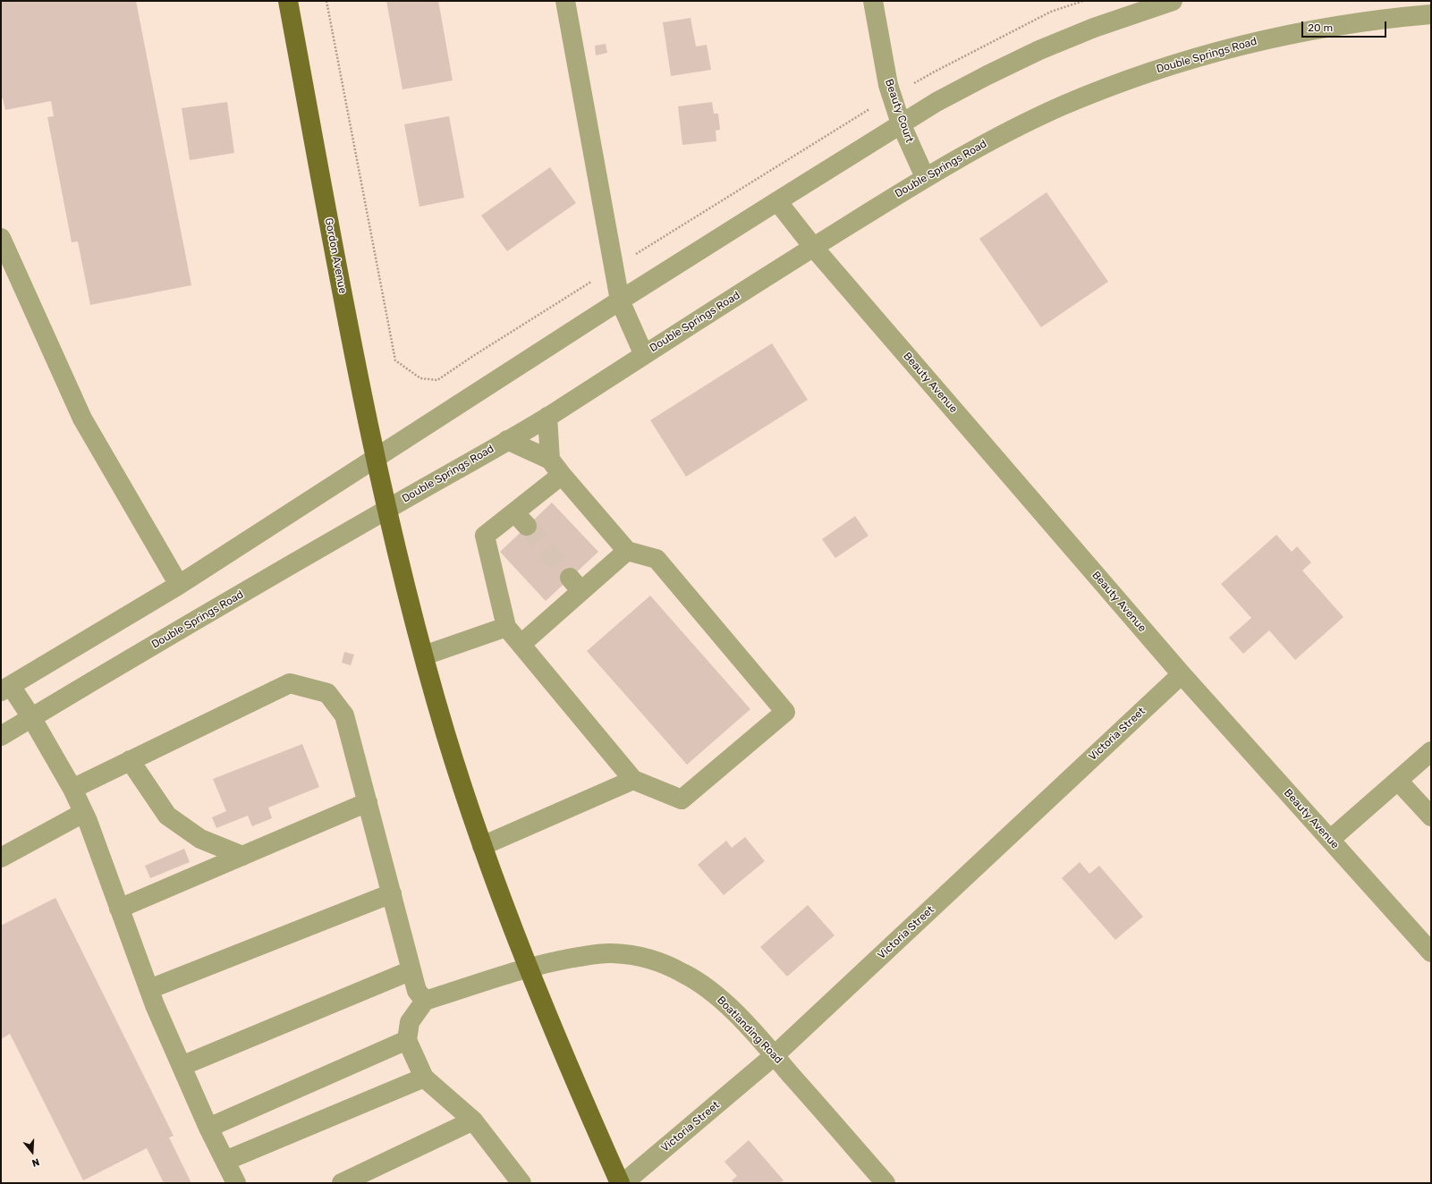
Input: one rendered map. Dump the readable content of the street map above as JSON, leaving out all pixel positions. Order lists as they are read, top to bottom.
{
  "streets": {
    "main road": ["Gordon Avenue"],
    "street": [
      "Double Springs Road",
      "Beauty Court",
      "Beauty Avenue",
      "Victoria Street",
      "Boatlanding Road"
    ]
  },
  "crossings": [
    ["Double Springs Road", "Beauty Court"],
    ["Double Springs Road", "Gordon Avenue"],
    ["Double Springs Road", "Beauty Avenue"],
    ["Gordon Avenue", "Boatlanding Road"],
    ["Beauty Avenue", "Victoria Street"],
    ["Victoria Street", "Boatlanding Road"]
  ],
  "scale_bar": "20 m",
  "north": "bottom"
}
